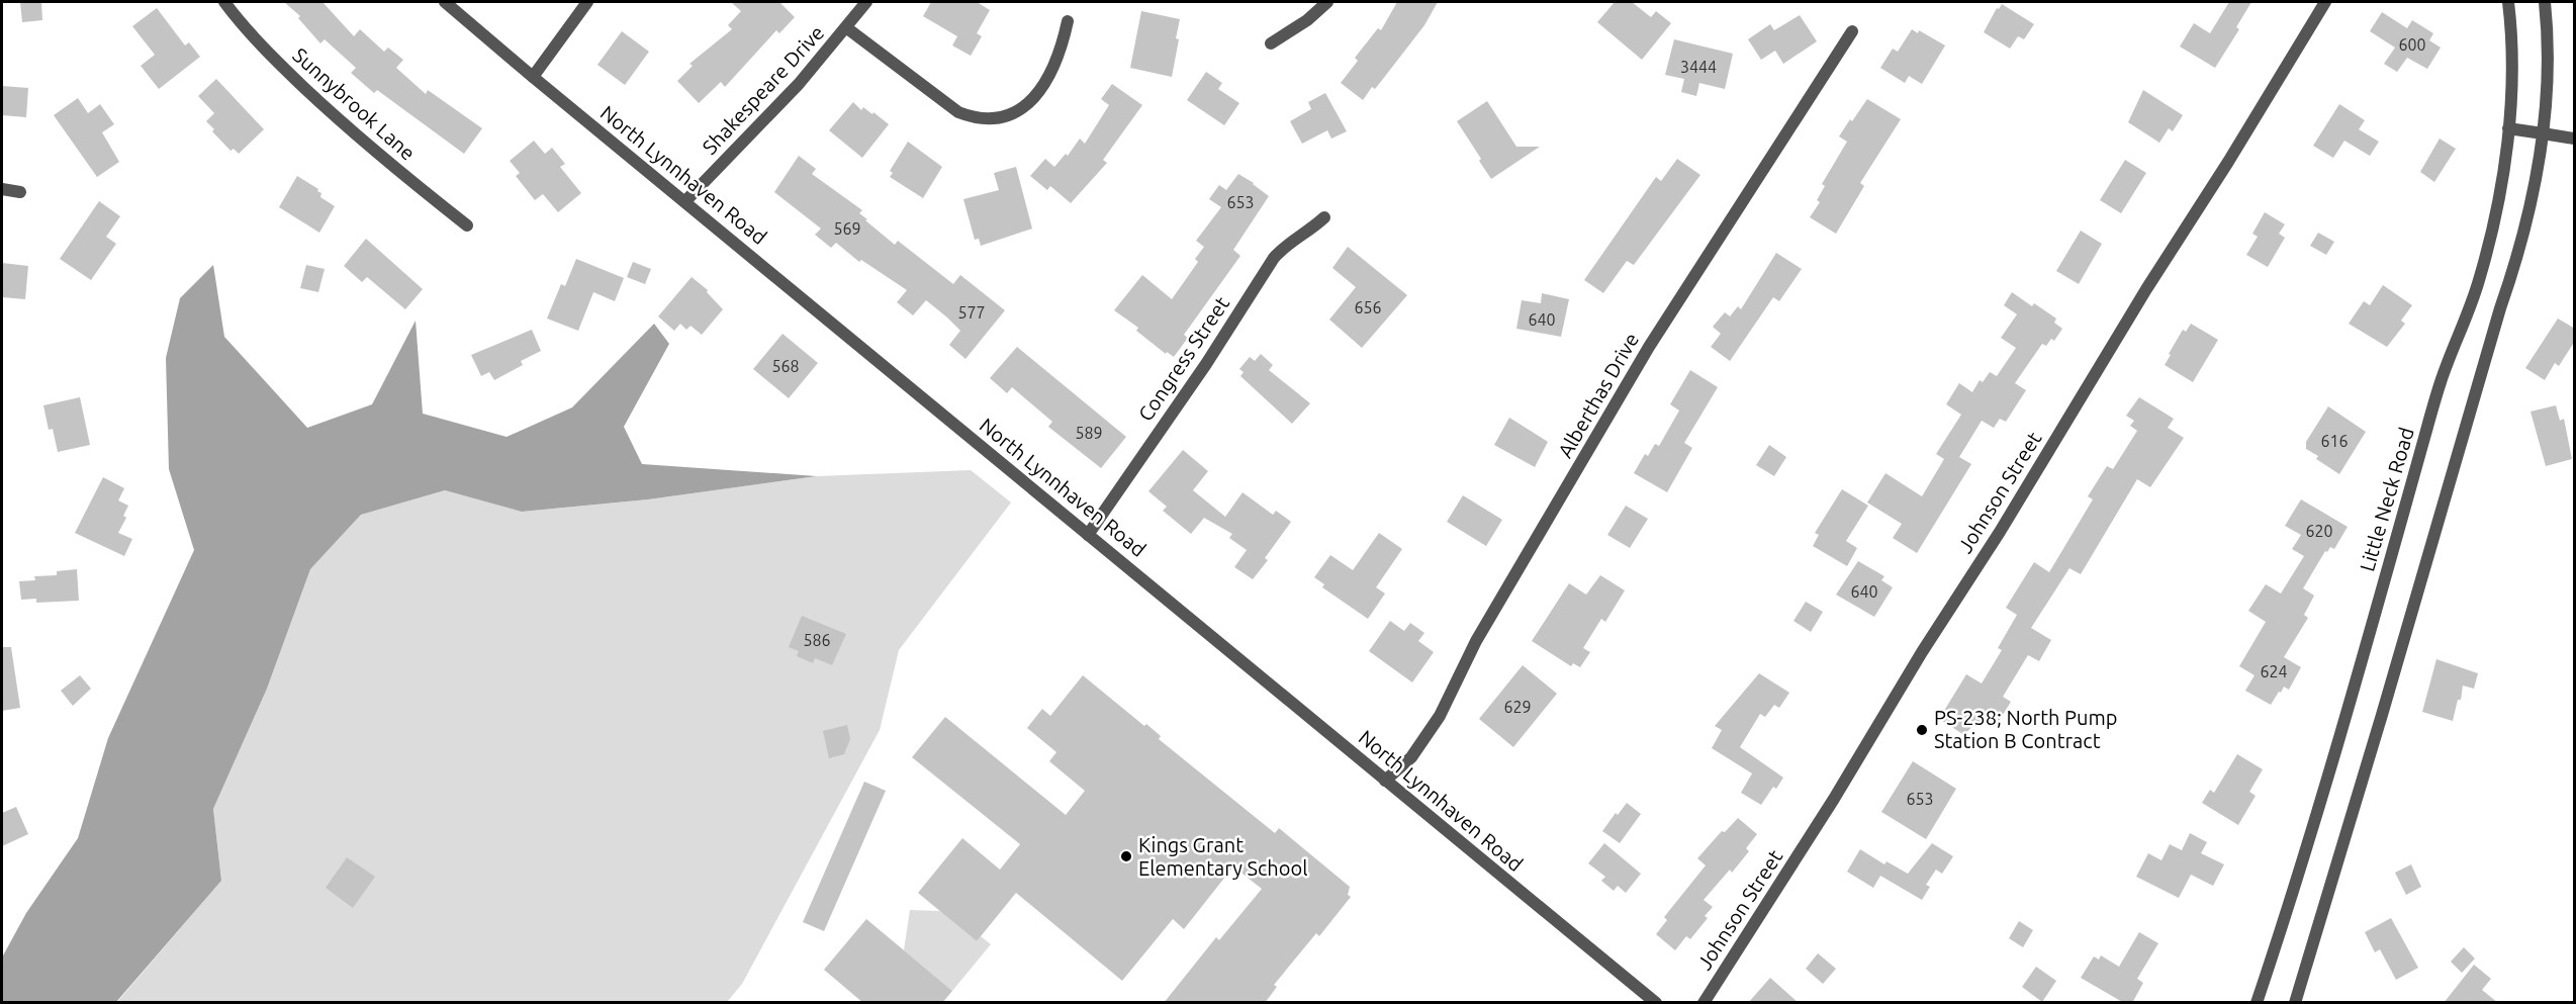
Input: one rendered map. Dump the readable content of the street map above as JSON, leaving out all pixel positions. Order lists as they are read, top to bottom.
{
  "streets": {
    "street": [
      "Shakespeare Drive",
      "Sunnybrook Lane",
      "North Lynnhaven Road",
      "Congress Street",
      "Alberthas Drive",
      "Johnson Street",
      "Little Neck Road"
    ]
  },
  "crossings": [
    ["Shakespeare Drive", "North Lynnhaven Road"],
    ["North Lynnhaven Road", "Congress Street"],
    ["North Lynnhaven Road", "Alberthas Drive"]
  ],
  "places": ["PS-238; North Pump Station B Contract", "Kings Grant Elementary School"],
  "house_numbers": [
    "600",
    "3444",
    "653",
    "569",
    "656",
    "577",
    "640",
    "568",
    "589",
    "616",
    "620",
    "640",
    "586",
    "624",
    "629",
    "653"
  ]
}
